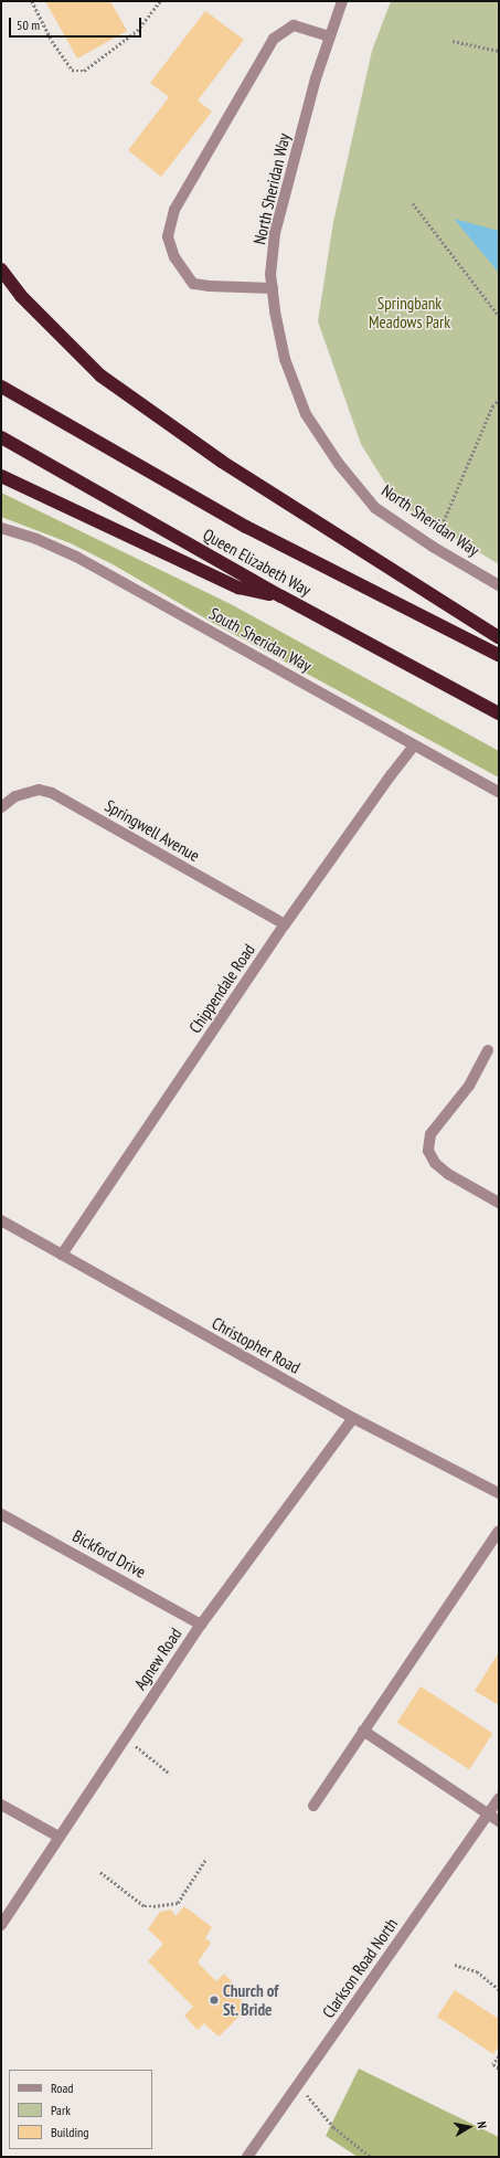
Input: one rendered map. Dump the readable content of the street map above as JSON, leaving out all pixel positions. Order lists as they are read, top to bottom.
{
  "streets": {
    "highway": ["Queen Elizabeth Way"],
    "street": [
      "North Sheridan Way",
      "South Sheridan Way",
      "Springwell Avenue",
      "Chippendale Road",
      "Christopher Road",
      "Bickford Drive",
      "Agnew Road",
      "Clarkson Road North"
    ]
  },
  "crossings": [
    ["South Sheridan Way", "Chippendale Road"],
    ["Springwell Avenue", "Chippendale Road"],
    ["Chippendale Road", "Christopher Road"],
    ["Christopher Road", "Agnew Road"],
    ["Bickford Drive", "Agnew Road"]
  ],
  "parks": ["Springbank Meadows Park"],
  "places": ["Church of St. Bride"],
  "legend": ["Road", "Park", "Building"],
  "scale_bar": "50 m",
  "north": "right"
}
